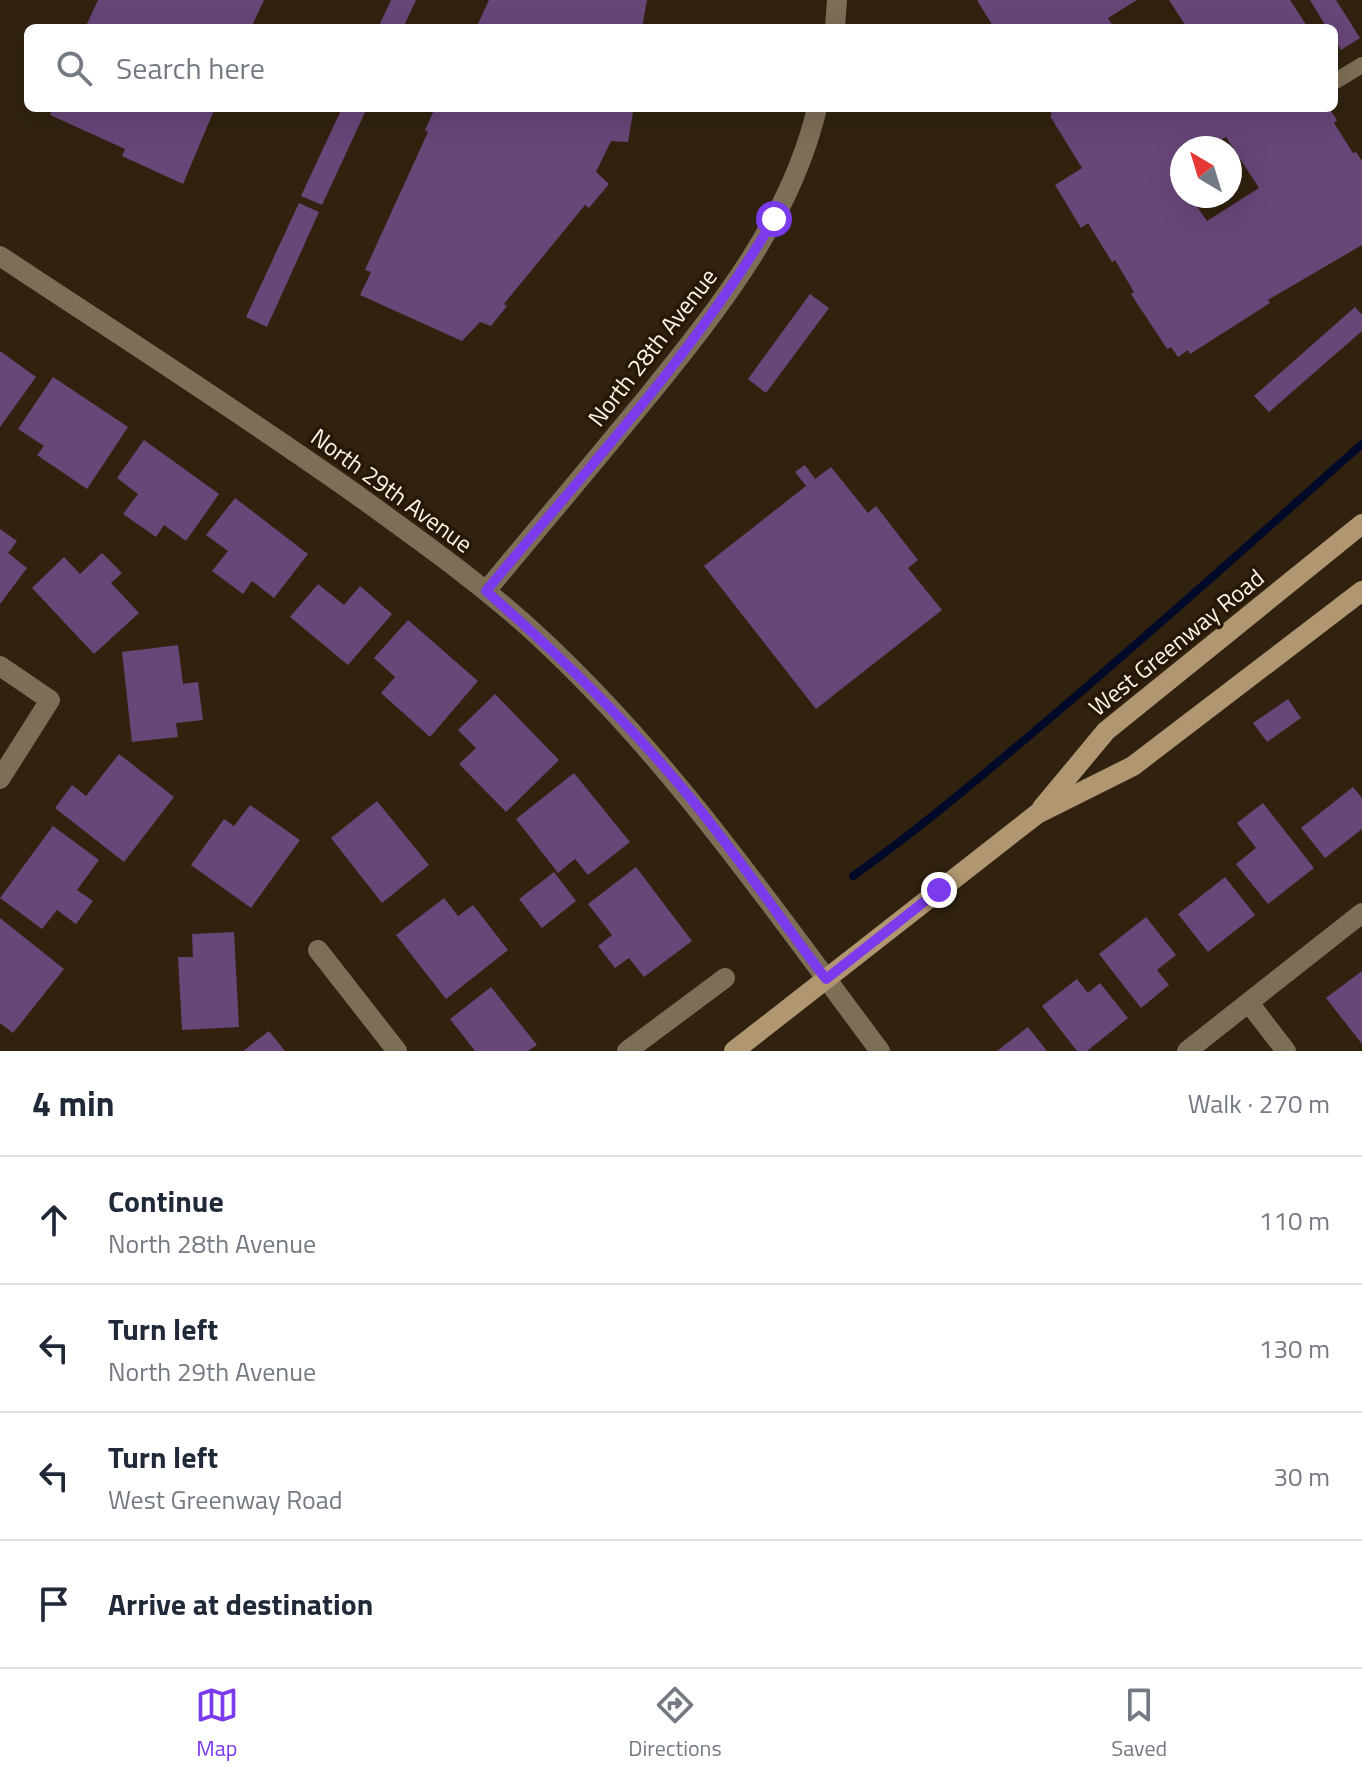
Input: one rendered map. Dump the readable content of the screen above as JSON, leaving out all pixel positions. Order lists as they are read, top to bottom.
{
  "streets": {
    "main road": ["West Greenway Road"],
    "street": ["North 28th Avenue", "North 29th Avenue"]
  },
  "crossings": [
    ["North 28th Avenue", "North 29th Avenue"],
    ["North 29th Avenue", "West Greenway Road"]
  ],
  "north": "top left",
  "page": {
    "search": "Search here",
    "heading": ["4 min", "Walk · 270 m"],
    "list": [
      ["Continue", "North 28th Avenue", "110 m"],
      ["Turn left", "North 29th Avenue", "130 m"],
      ["Turn left", "West Greenway Road", "30 m"],
      "Arrive at destination"
    ],
    "nav": ["Map", "Directions", "Saved"]
  }
}
